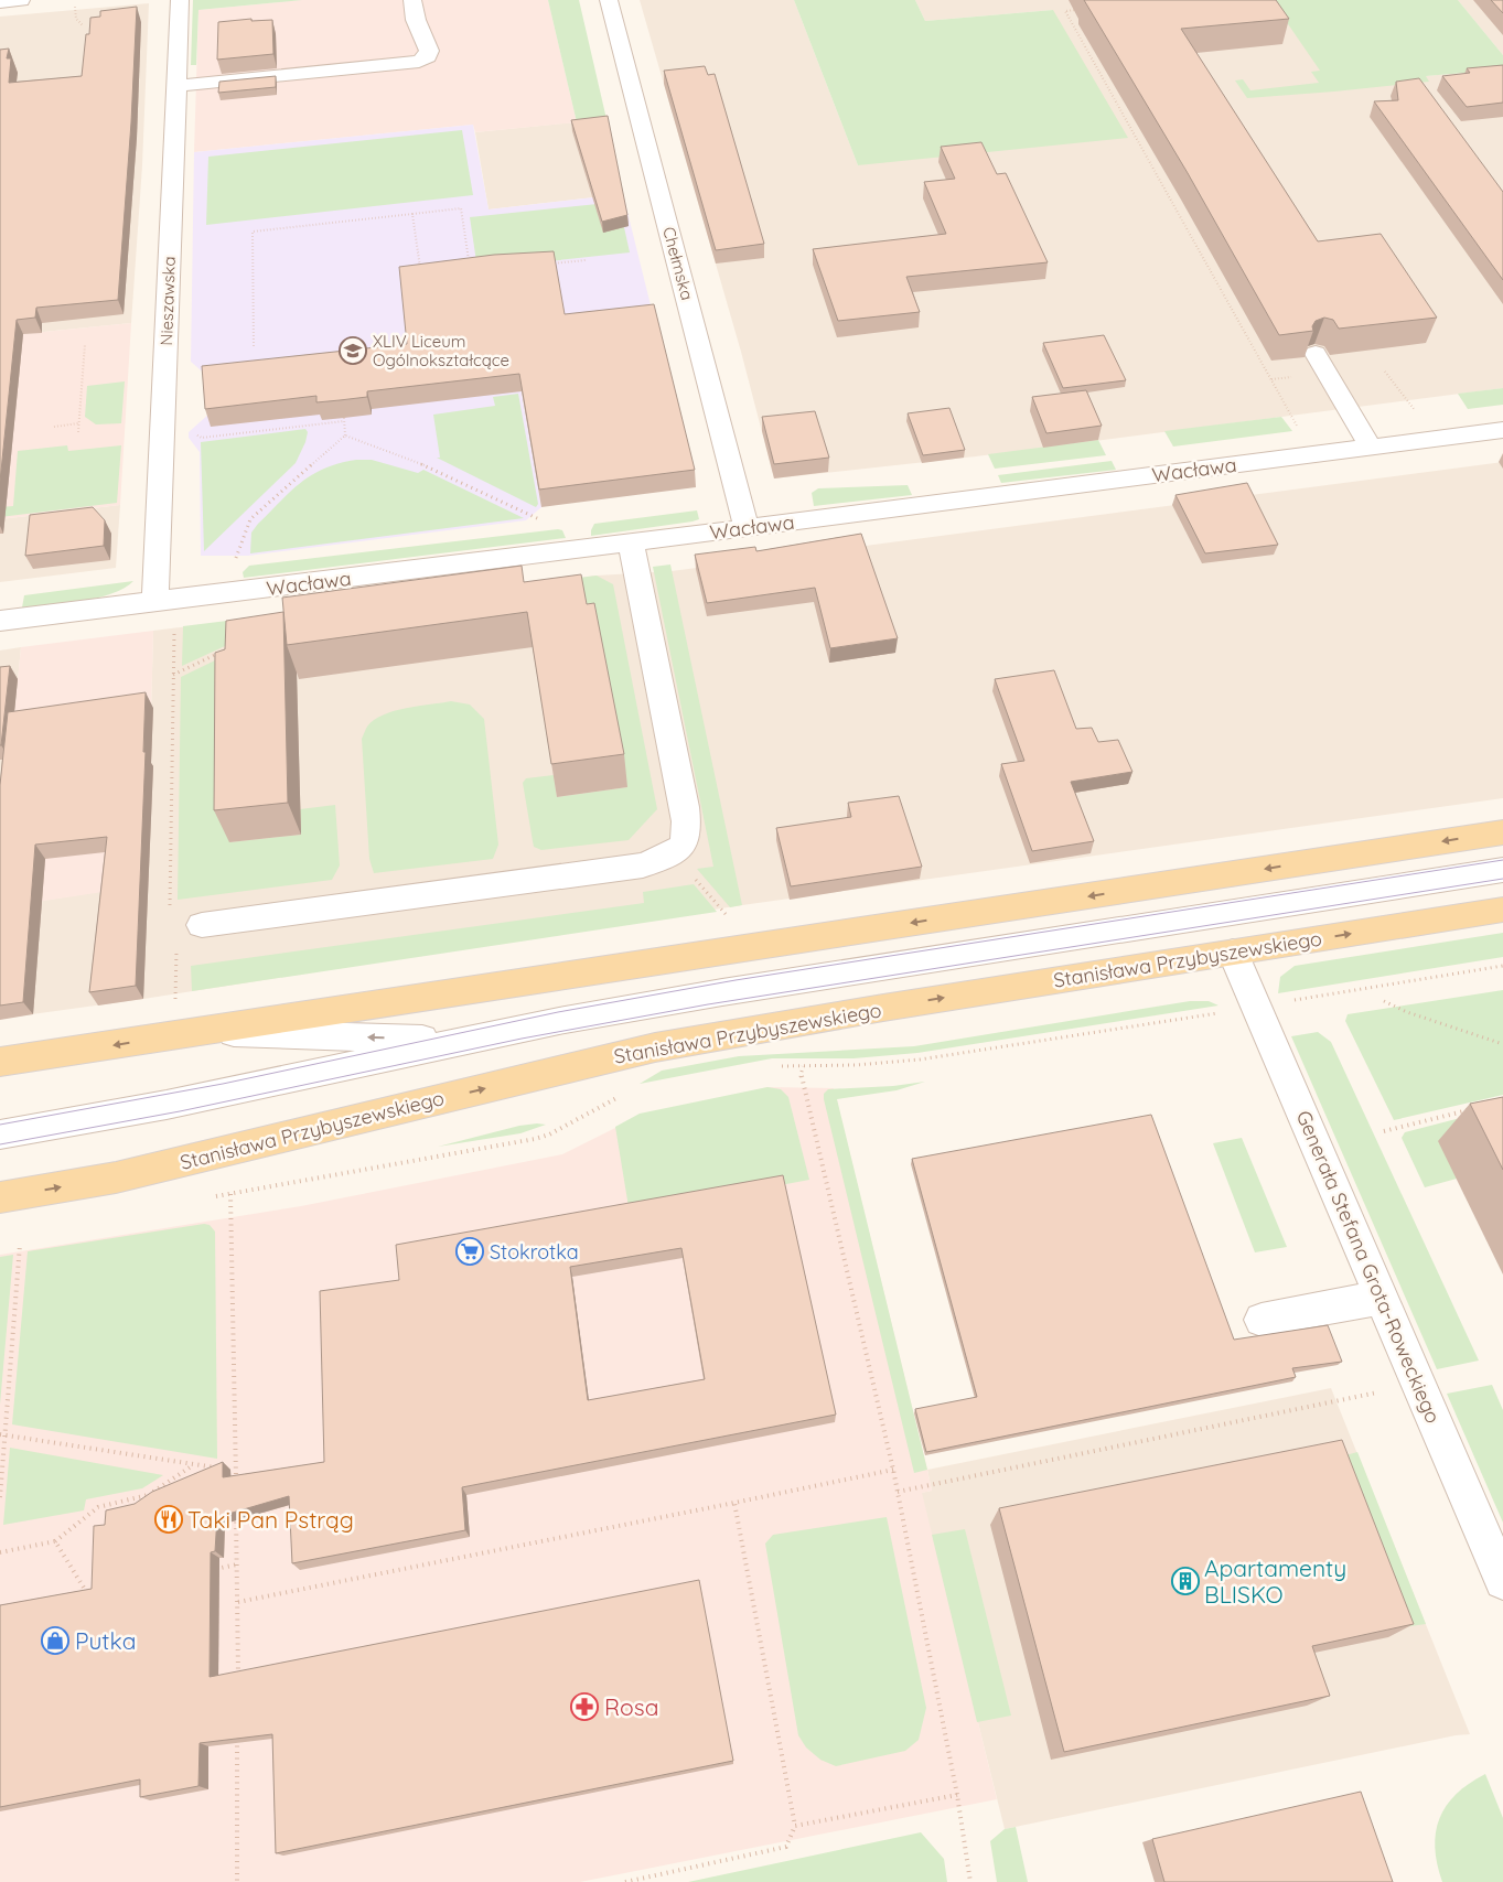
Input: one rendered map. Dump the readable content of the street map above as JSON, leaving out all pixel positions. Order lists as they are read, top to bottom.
{
  "streets": {
    "main road": ["Stanisława Przybyszewskiego"],
    "street": [
      "Chełmska",
      "Nieszawska",
      "Wacława",
      "Generała Stefana Grota-Roweckiego"
    ]
  },
  "crossings": [
    ["Chełmska", "Wacława"],
    ["Nieszawska", "Wacława"],
    ["Stanisława Przybyszewskiego", "Generała Stefana Grota-Roweckiego"]
  ],
  "places": {
    "school or university": ["XLIV Liceum Ogólnokształcące"],
    "supermarket": ["Stokrotka"],
    "restaurant": ["Taki Pan Pstrąg"],
    "building": ["Apartamenty BLISKO"],
    "shop": ["Putka"],
    "pharmacy": ["Rosa"]
  }
}
